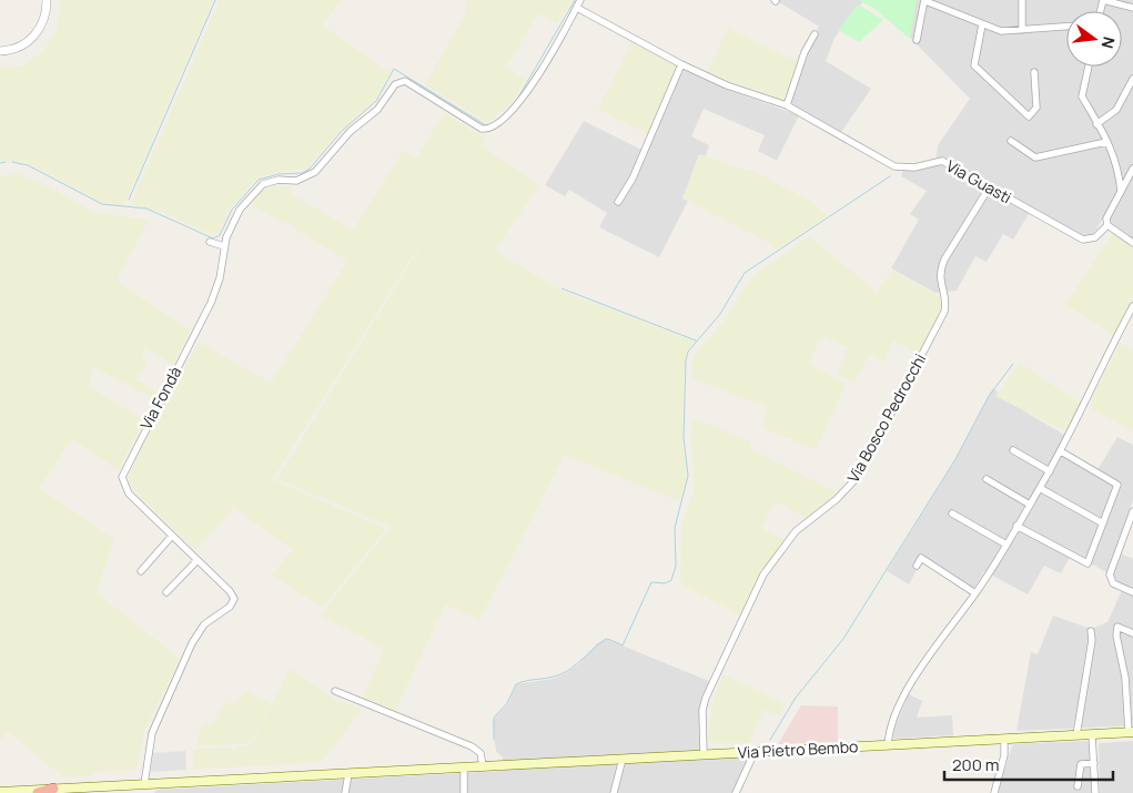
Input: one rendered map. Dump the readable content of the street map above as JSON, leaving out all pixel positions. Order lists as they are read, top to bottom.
{
  "streets": {
    "main road": ["Via Pietro Bembo"],
    "street": ["Via Guasti", "Via Fondà", "Via Bosco Pedrocchi"]
  },
  "crossings": [
    ["Via Guasti", "Via Fondà"],
    ["Via Guasti", "Via Bosco Pedrocchi"],
    ["Via Fondà", "Via Pietro Bembo"],
    ["Via Bosco Pedrocchi", "Via Pietro Bembo"]
  ],
  "scale_bar": "200 m",
  "north": "right"
}
